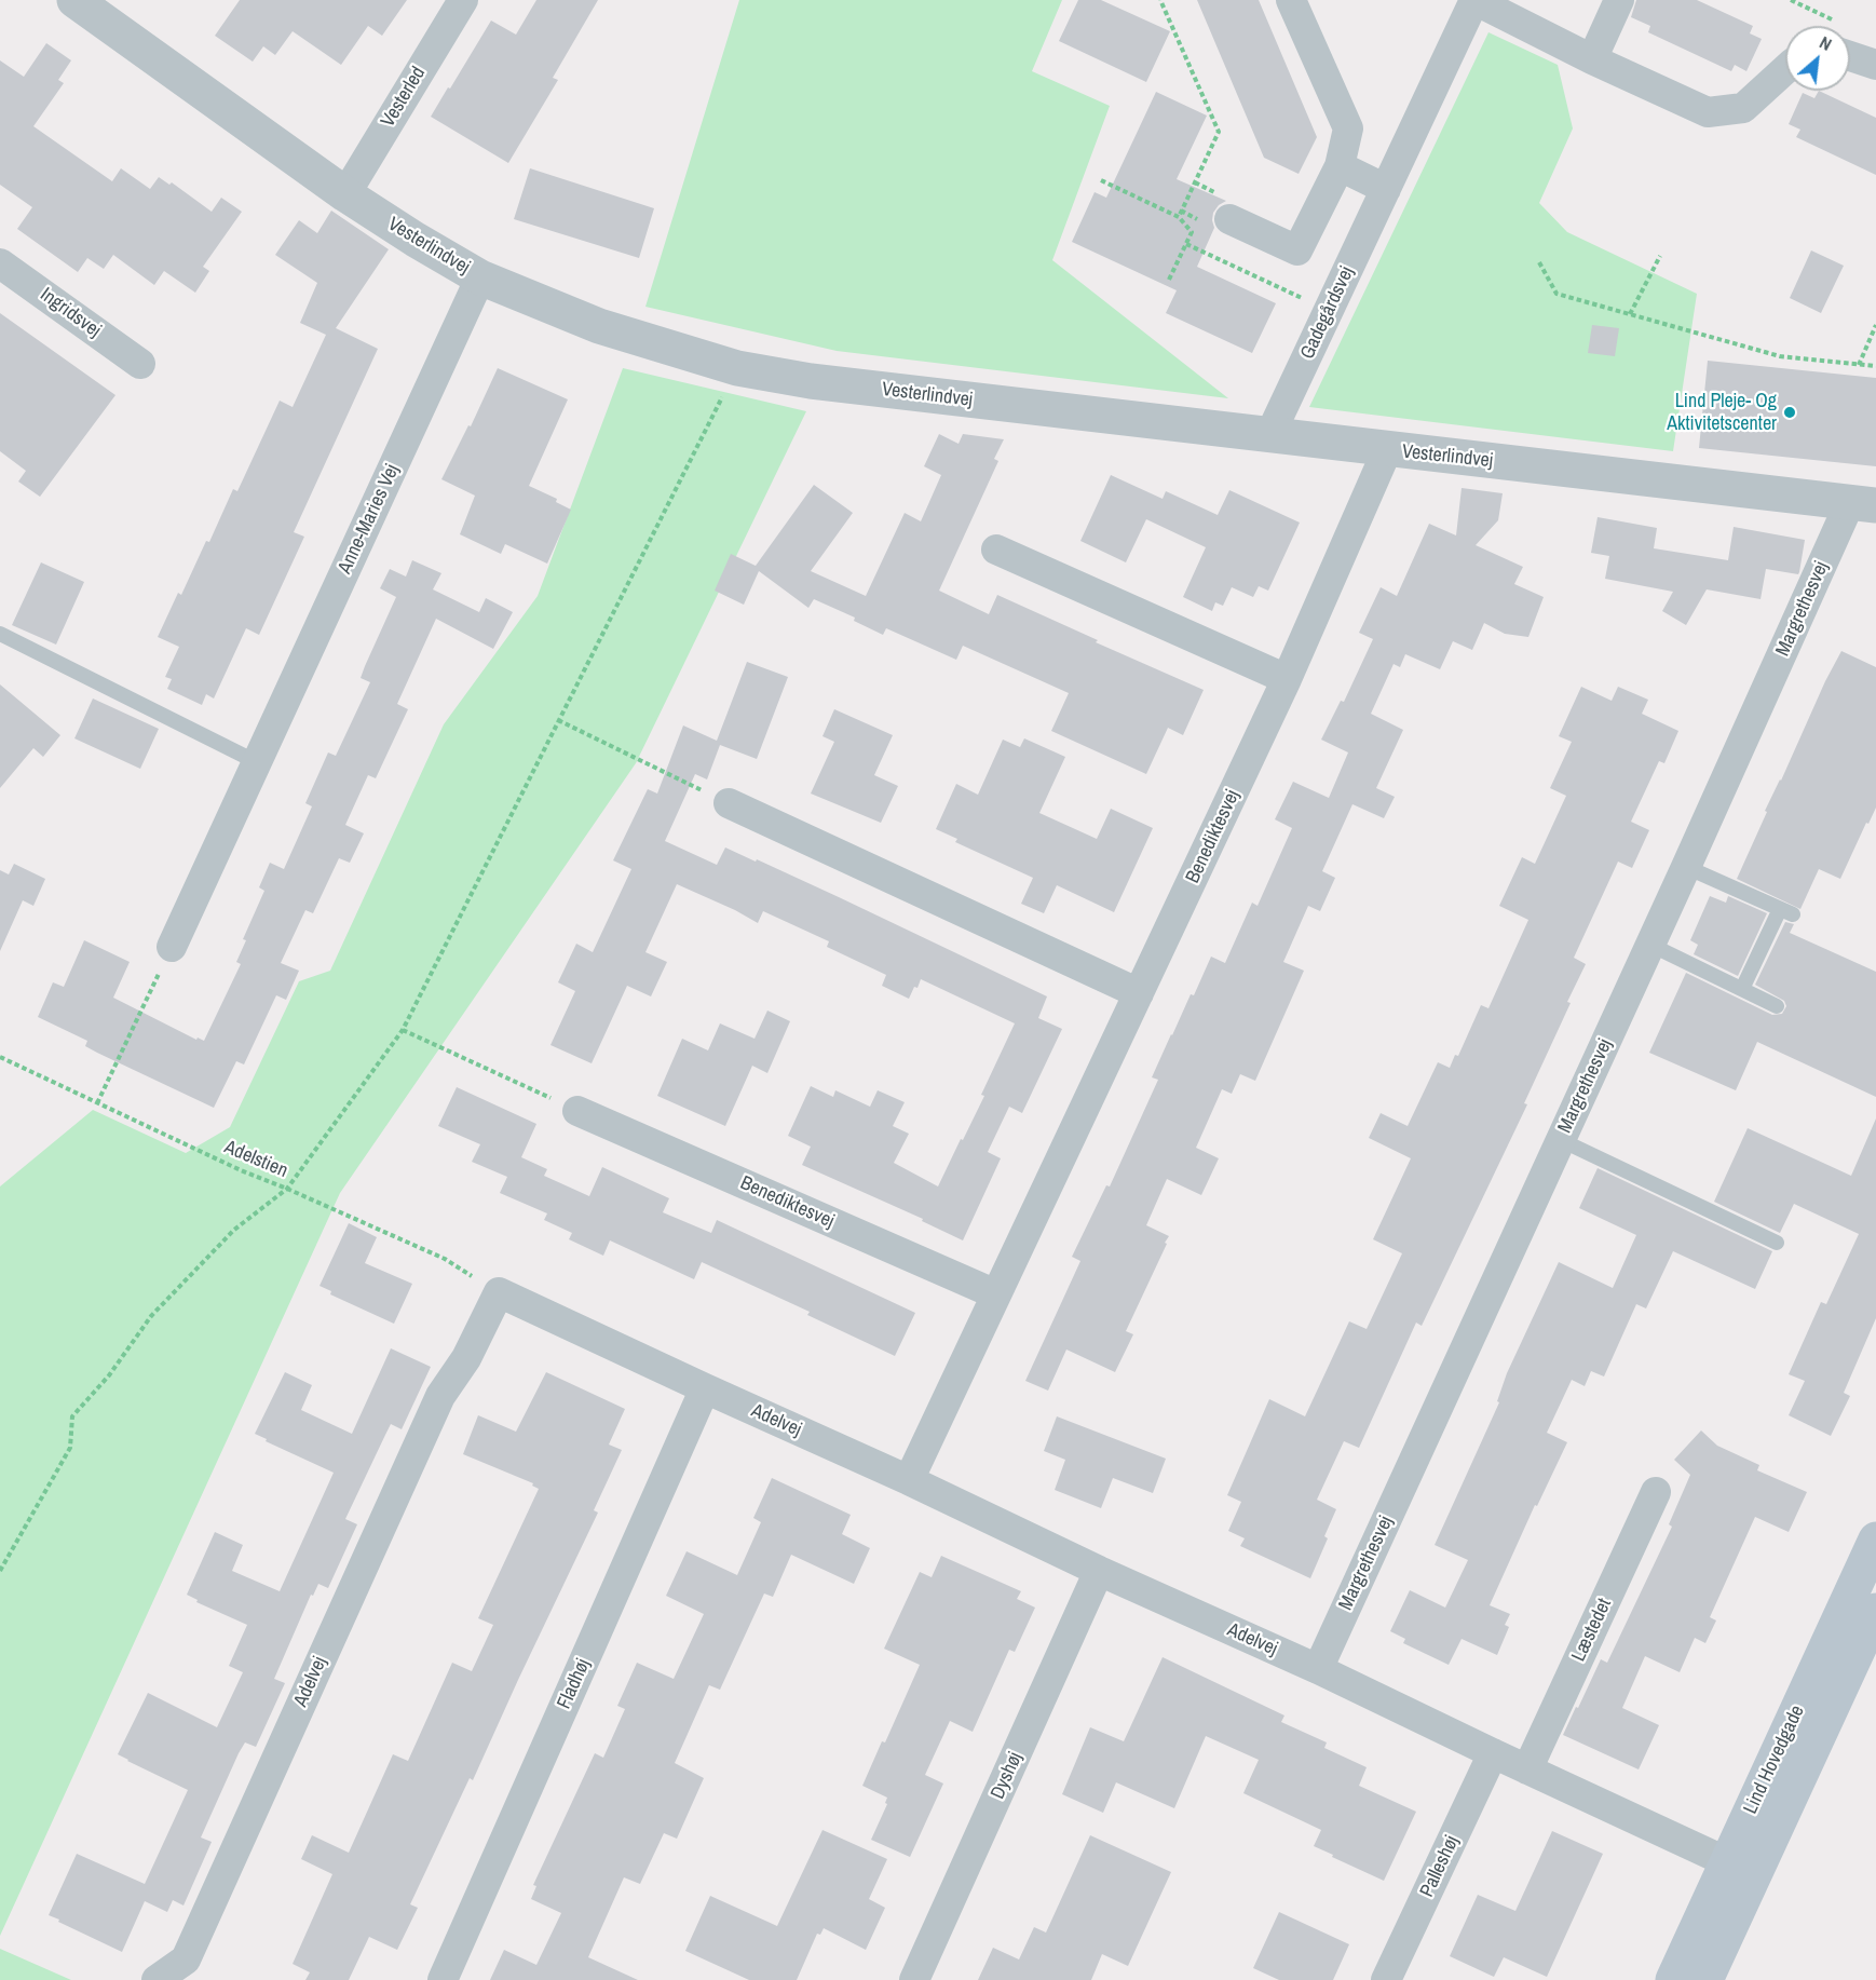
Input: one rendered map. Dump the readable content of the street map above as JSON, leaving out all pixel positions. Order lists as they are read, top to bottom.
{
  "streets": {
    "main road": ["Lind Hovedgade"],
    "street": [
      "Vesterled",
      "Vesterlindvej",
      "Ingridsvej",
      "Gadegårdsvej",
      "Anne-Maries Vej",
      "Margrethesvej",
      "Benediktesvej",
      "Adelvej",
      "Læstedet",
      "Fladhøj",
      "Dyshøj",
      "Palleshøj"
    ],
    "path": ["Adelstien"]
  },
  "crossings": [
    ["Vesterled", "Vesterlindvej"],
    ["Vesterlindvej", "Gadegårdsvej"],
    ["Vesterlindvej", "Anne-Maries Vej"],
    ["Vesterlindvej", "Margrethesvej"],
    ["Vesterlindvej", "Benediktesvej"],
    ["Margrethesvej", "Adelvej"],
    ["Benediktesvej", "Adelvej"],
    ["Adelstien", "Adelvej"],
    ["Adelvej", "Læstedet"],
    ["Adelvej", "Fladhøj"],
    ["Adelvej", "Lind Hovedgade"],
    ["Adelvej", "Dyshøj"],
    ["Adelvej", "Palleshøj"]
  ],
  "places": ["Lind Pleje- Og Aktivitetscenter"],
  "north": "top right"
}
